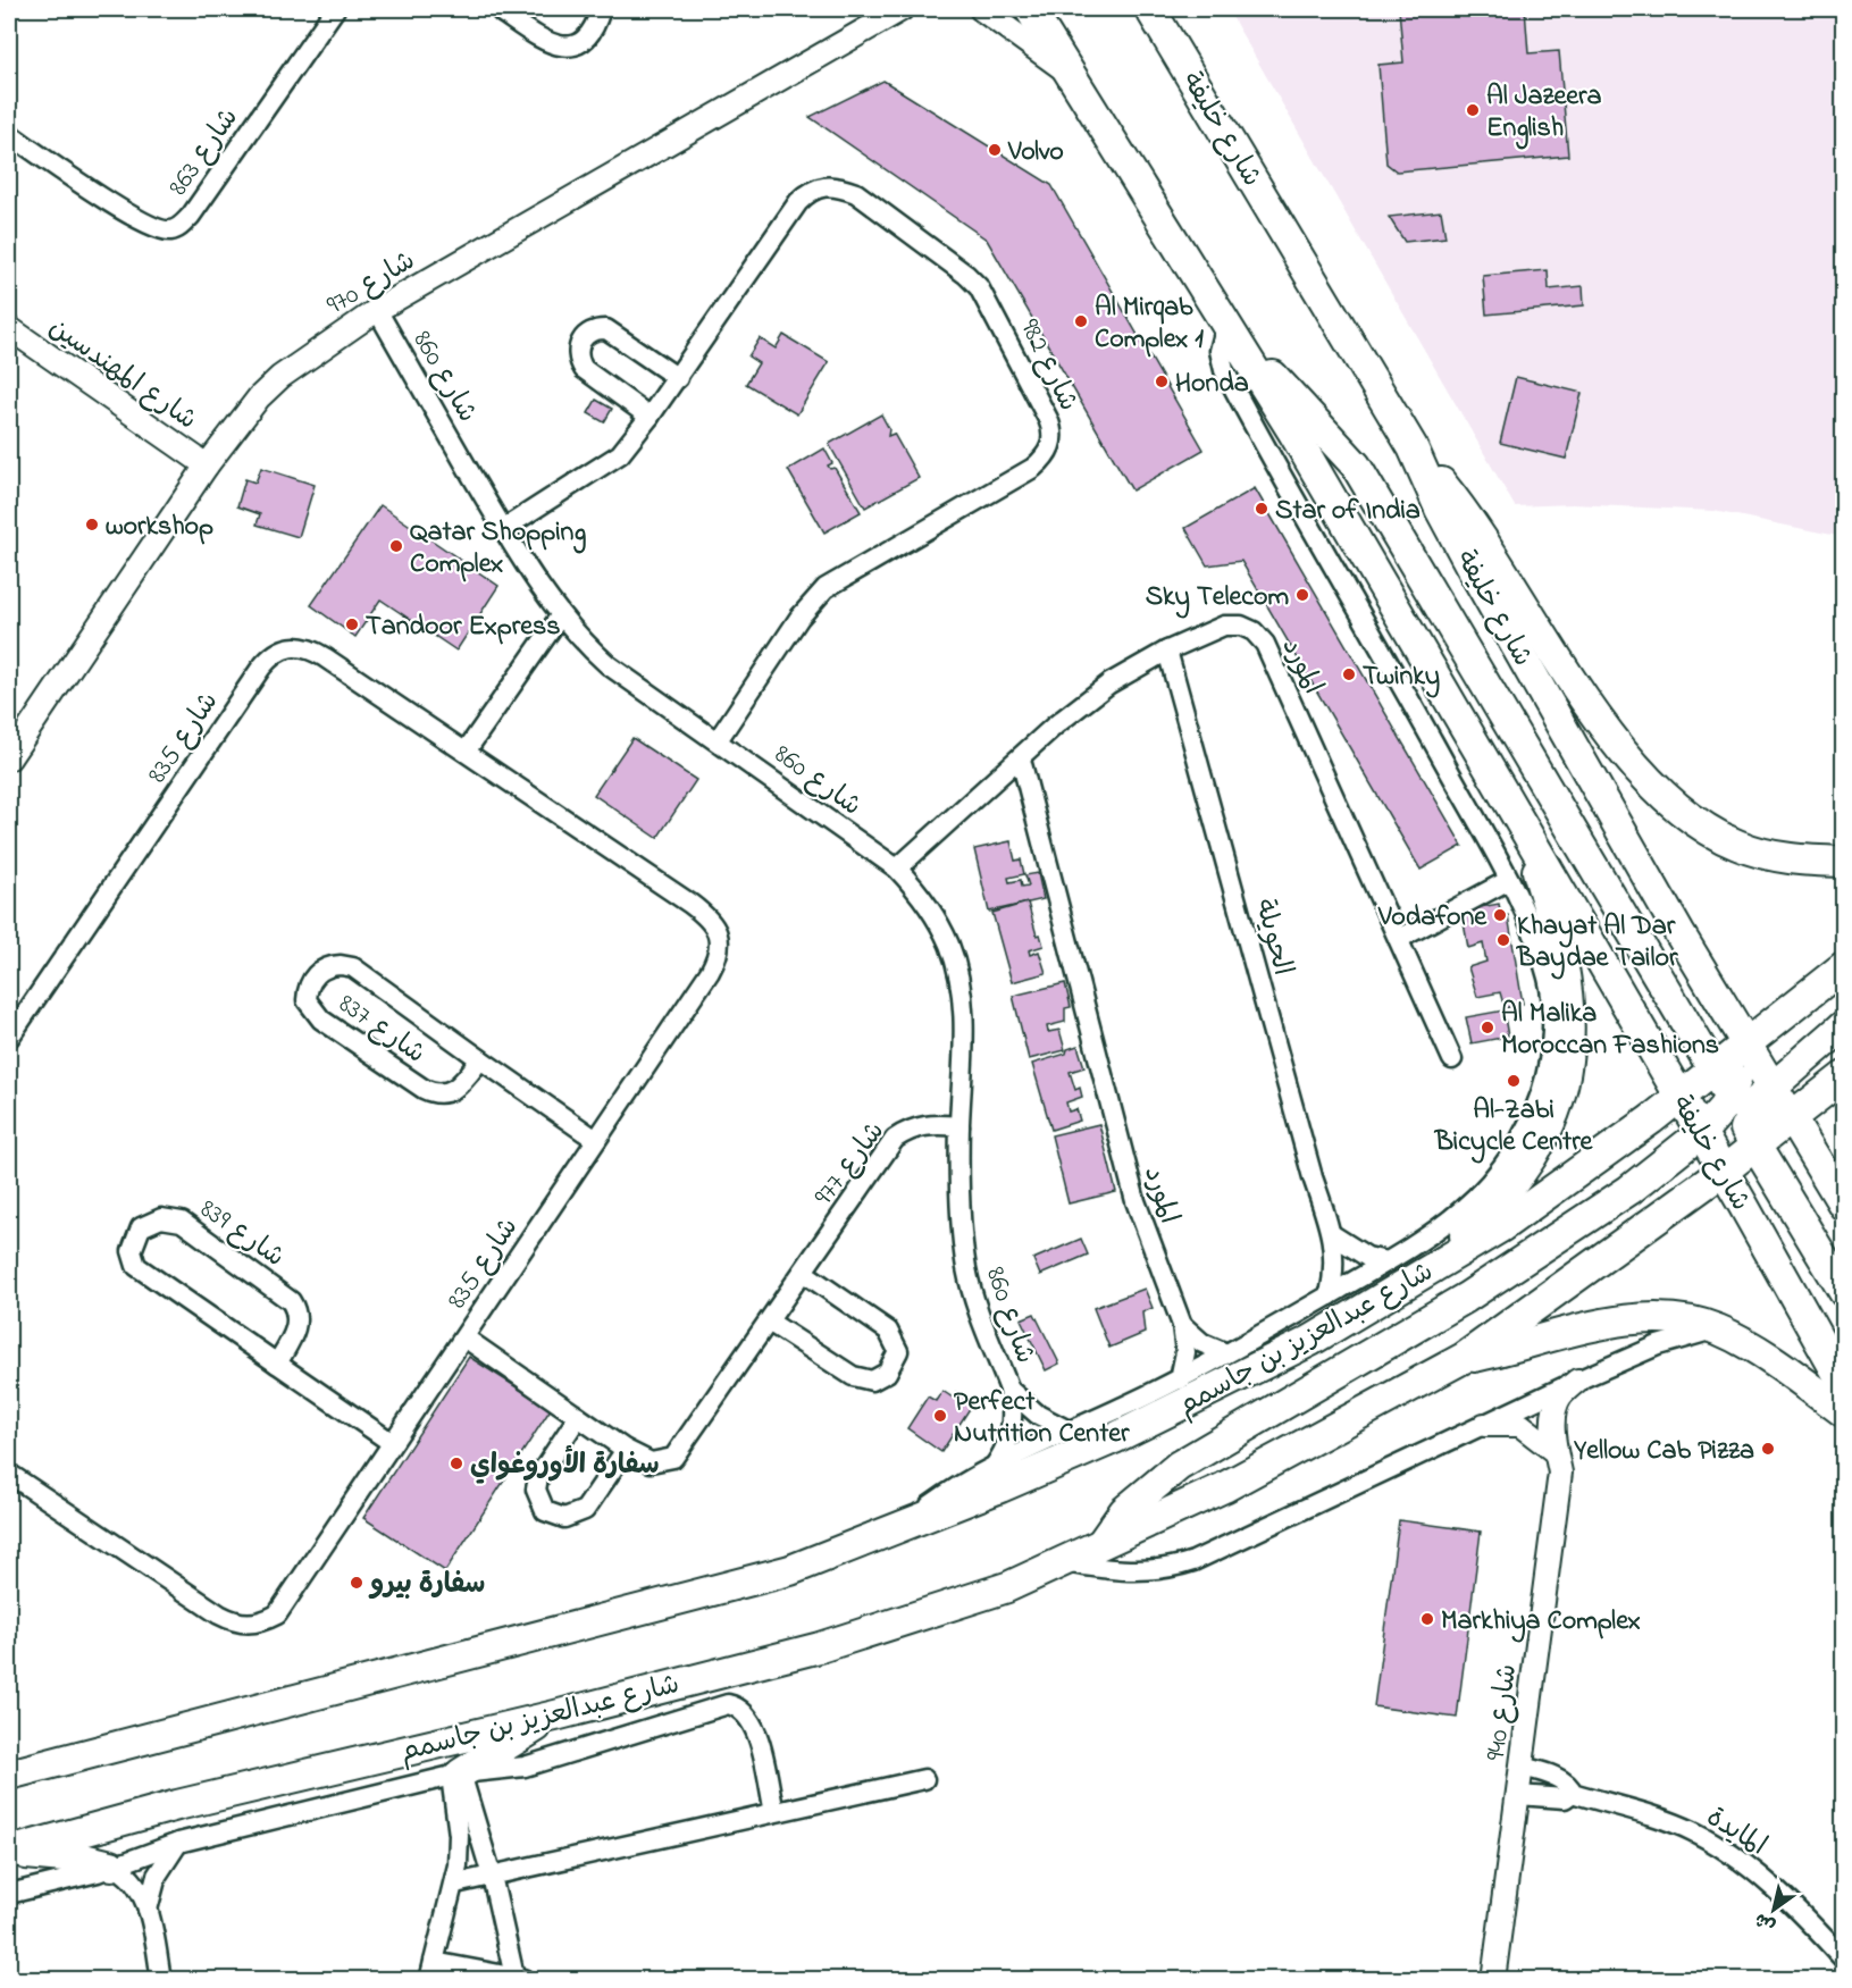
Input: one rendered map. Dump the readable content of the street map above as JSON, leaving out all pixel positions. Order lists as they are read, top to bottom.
{
  "streets": {
    "main road": ["شارع خليفة", "شارع عبدالعزيز بن جاسمم"],
    "street": [
      "شارع 863",
      "شارع 970",
      "شارع 982",
      "شارع المهندسين",
      "شارع 860",
      "المورد",
      "شارع 835",
      "الحويلة",
      "شارع 837",
      "شارع 977",
      "شارع 839",
      "شارع 940",
      "المايدة"
    ]
  },
  "crossings": [
    ["شارع خليفة", "شارع عبدالعزيز بن جاسمم"],
    ["شارع 970", "شارع المهندسين"],
    ["شارع 970", "شارع 860"],
    ["شارع 982", "شارع 860"],
    ["شارع 860", "المورد"],
    ["شارع 860", "شارع 977"],
    ["شارع 860", "شارع عبدالعزيز بن جاسمم"],
    ["المورد", "الحويلة"],
    ["المورد", "شارع عبدالعزيز بن جاسمم"],
    ["شارع 835", "شارع 837"],
    ["شارع 835", "شارع 977"],
    ["شارع 835", "شارع 839"],
    ["الحويلة", "شارع عبدالعزيز بن جاسمم"],
    ["شارع 940", "المايدة"]
  ],
  "places": [
    "Al Jazeera English",
    "Volvo",
    "Al Mirqab Complex 1",
    "Honda",
    "Star of India",
    "workshop",
    "Qatar Shopping Complex",
    "Sky Telecom",
    "Tandoor Express",
    "Twinky",
    "Vodafone",
    "Khayat Al Dar Baydae Tailor",
    "Al Malika Moroccan Fashions",
    "Al-Zabi Bicycle Centre",
    "Perfect Nutrition Center",
    "Yellow Cab Pizza",
    "سفارة الأوروغواي",
    "سفارة بيرو",
    "Markhiya Complex"
  ],
  "north": "bottom left"
}
